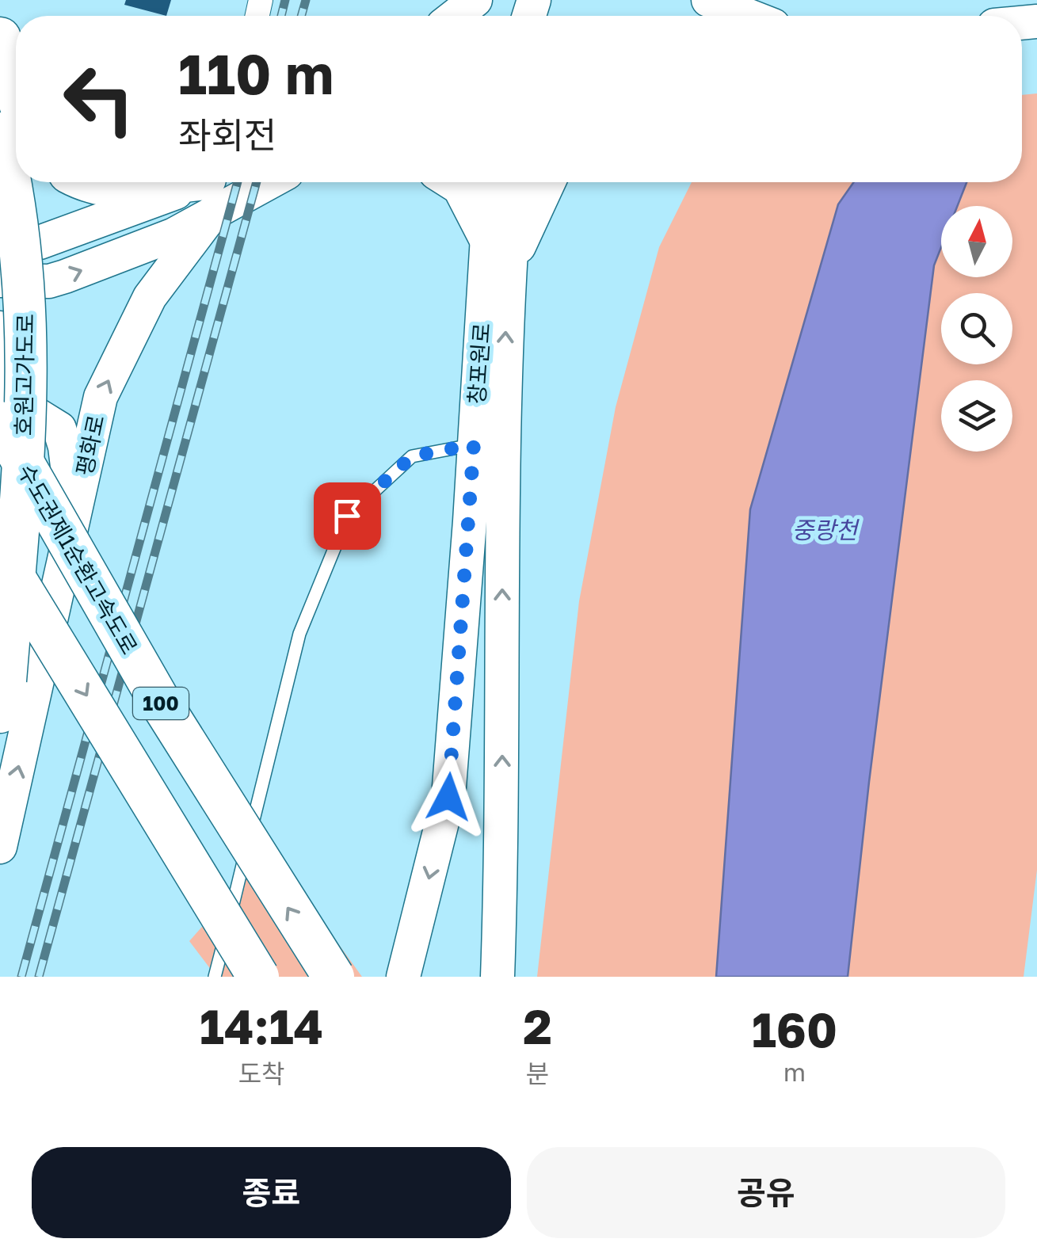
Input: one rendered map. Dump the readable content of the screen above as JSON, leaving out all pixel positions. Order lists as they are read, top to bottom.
{
  "streets": {
    "highway": ["호원고가도로", "수도권제1순환고속도로", "100"],
    "main road": ["창포원로", "평화로"]
  },
  "one_way": ["평화로"],
  "water": ["중랑천"],
  "north": "top",
  "page": {
    "turn": ["110 m", "좌회전"],
    "eta": [
      "14:14",
      "도착",
      "2",
      "분",
      "160",
      "m"
    ],
    "buttons": ["종료", "공유"]
  }
}
